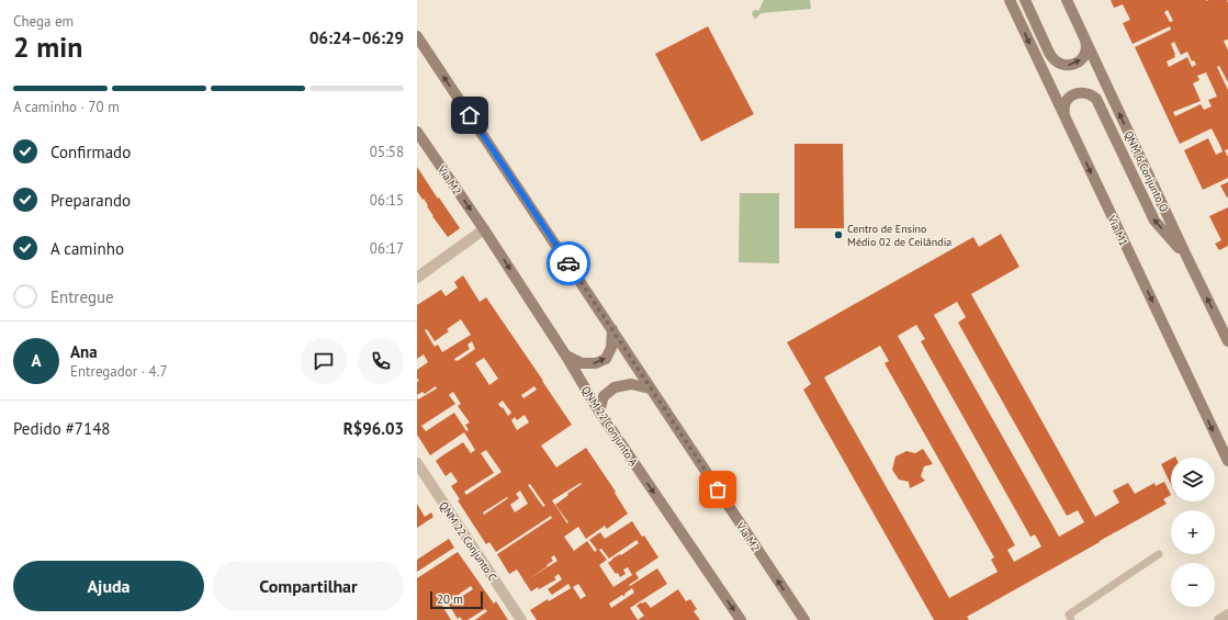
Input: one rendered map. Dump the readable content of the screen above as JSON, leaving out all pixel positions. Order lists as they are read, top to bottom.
{
  "streets": {
    "main road": [
      "QNM 6 Conjunto O",
      "Via M2",
      "Via M1",
      "QNM 22 Conjunto A"
    ],
    "street": ["QNM 22 Conjunto C"]
  },
  "crossings": [
    ["Via M2", "QNM 22 Conjunto A"]
  ],
  "one_way": ["QNM 6 Conjunto O", "Via M1", "QNM 22 Conjunto A"],
  "places": ["Centro de Ensino Médio 02 de Ceilândia"],
  "scale_bar": "20 m",
  "page": {
    "heading": ["2 min", "Chega em", "06:24–06:29"],
    "panel": [
      "Ana",
      "Entregador · 4.7",
      "Pedido #7148",
      "R$96.03"
    ],
    "bar": "A caminho · 70 m",
    "list": [
      ["Confirmado", "05:58"],
      ["Preparando", "06:15"],
      ["A caminho", "06:17"],
      "Entregue"
    ],
    "round": "A",
    "map_buttons": ["+", "−"],
    "buttons": ["Ajuda", "Compartilhar"],
    "scale": "20 m"
  }
}
